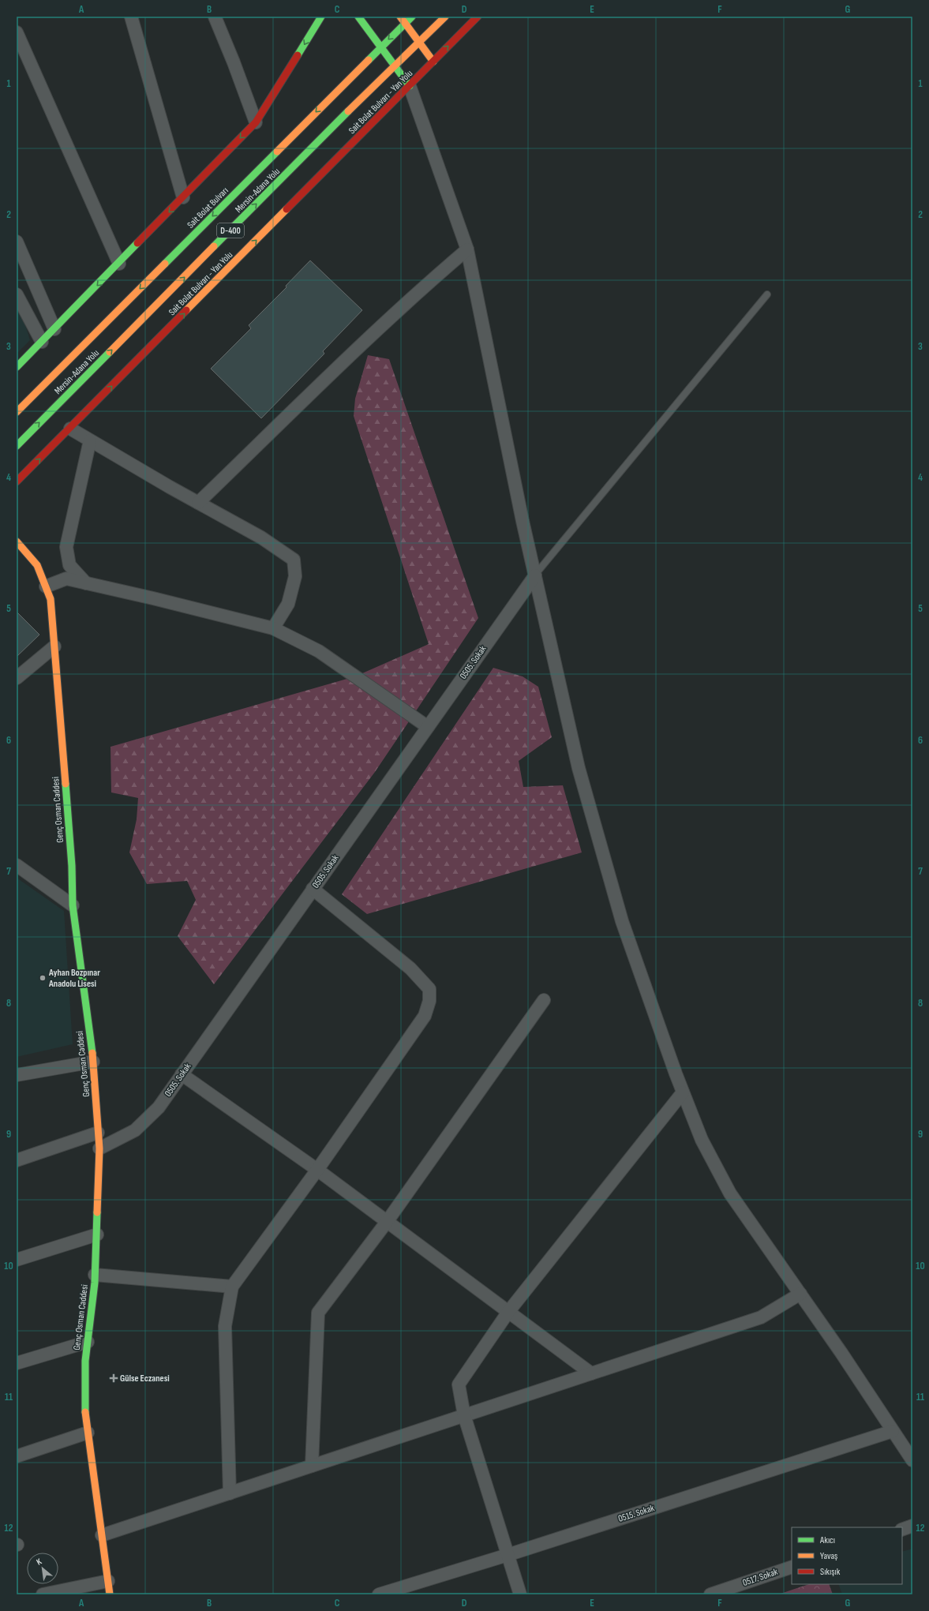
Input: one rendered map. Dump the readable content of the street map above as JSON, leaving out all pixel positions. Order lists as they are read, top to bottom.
{
  "streets": {
    "main road": [
      "Sait Bolat Bulvarı - Yan Yolu",
      "Mersin-Adana Yolu",
      "Sait Bolat Bulvarı",
      "D-400",
      "Genç Osman Caddesi"
    ],
    "street": ["0505. Sokak", "0515. Sokak", "0517. Sokak"]
  },
  "crossings": [
    ["0505. Sokak", "Genç Osman Caddesi"]
  ],
  "one_way": ["Sait Bolat Bulvarı - Yan Yolu"],
  "places": {
    "other": ["Ayhan Bozpınar Anadolu Lisesi"],
    "health": ["Gülse Eczanesi"]
  },
  "legend": ["Akıcı", "Yavaş", "Sıkışık"],
  "north": "top left",
  "grid": {
    "columns": [
      "A",
      "B",
      "C",
      "D",
      "E",
      "F",
      "G"
    ],
    "rows": [
      "1",
      "2",
      "3",
      "4",
      "5",
      "6",
      "7",
      "8",
      "9",
      "10",
      "11",
      "12"
    ]
  }
}
